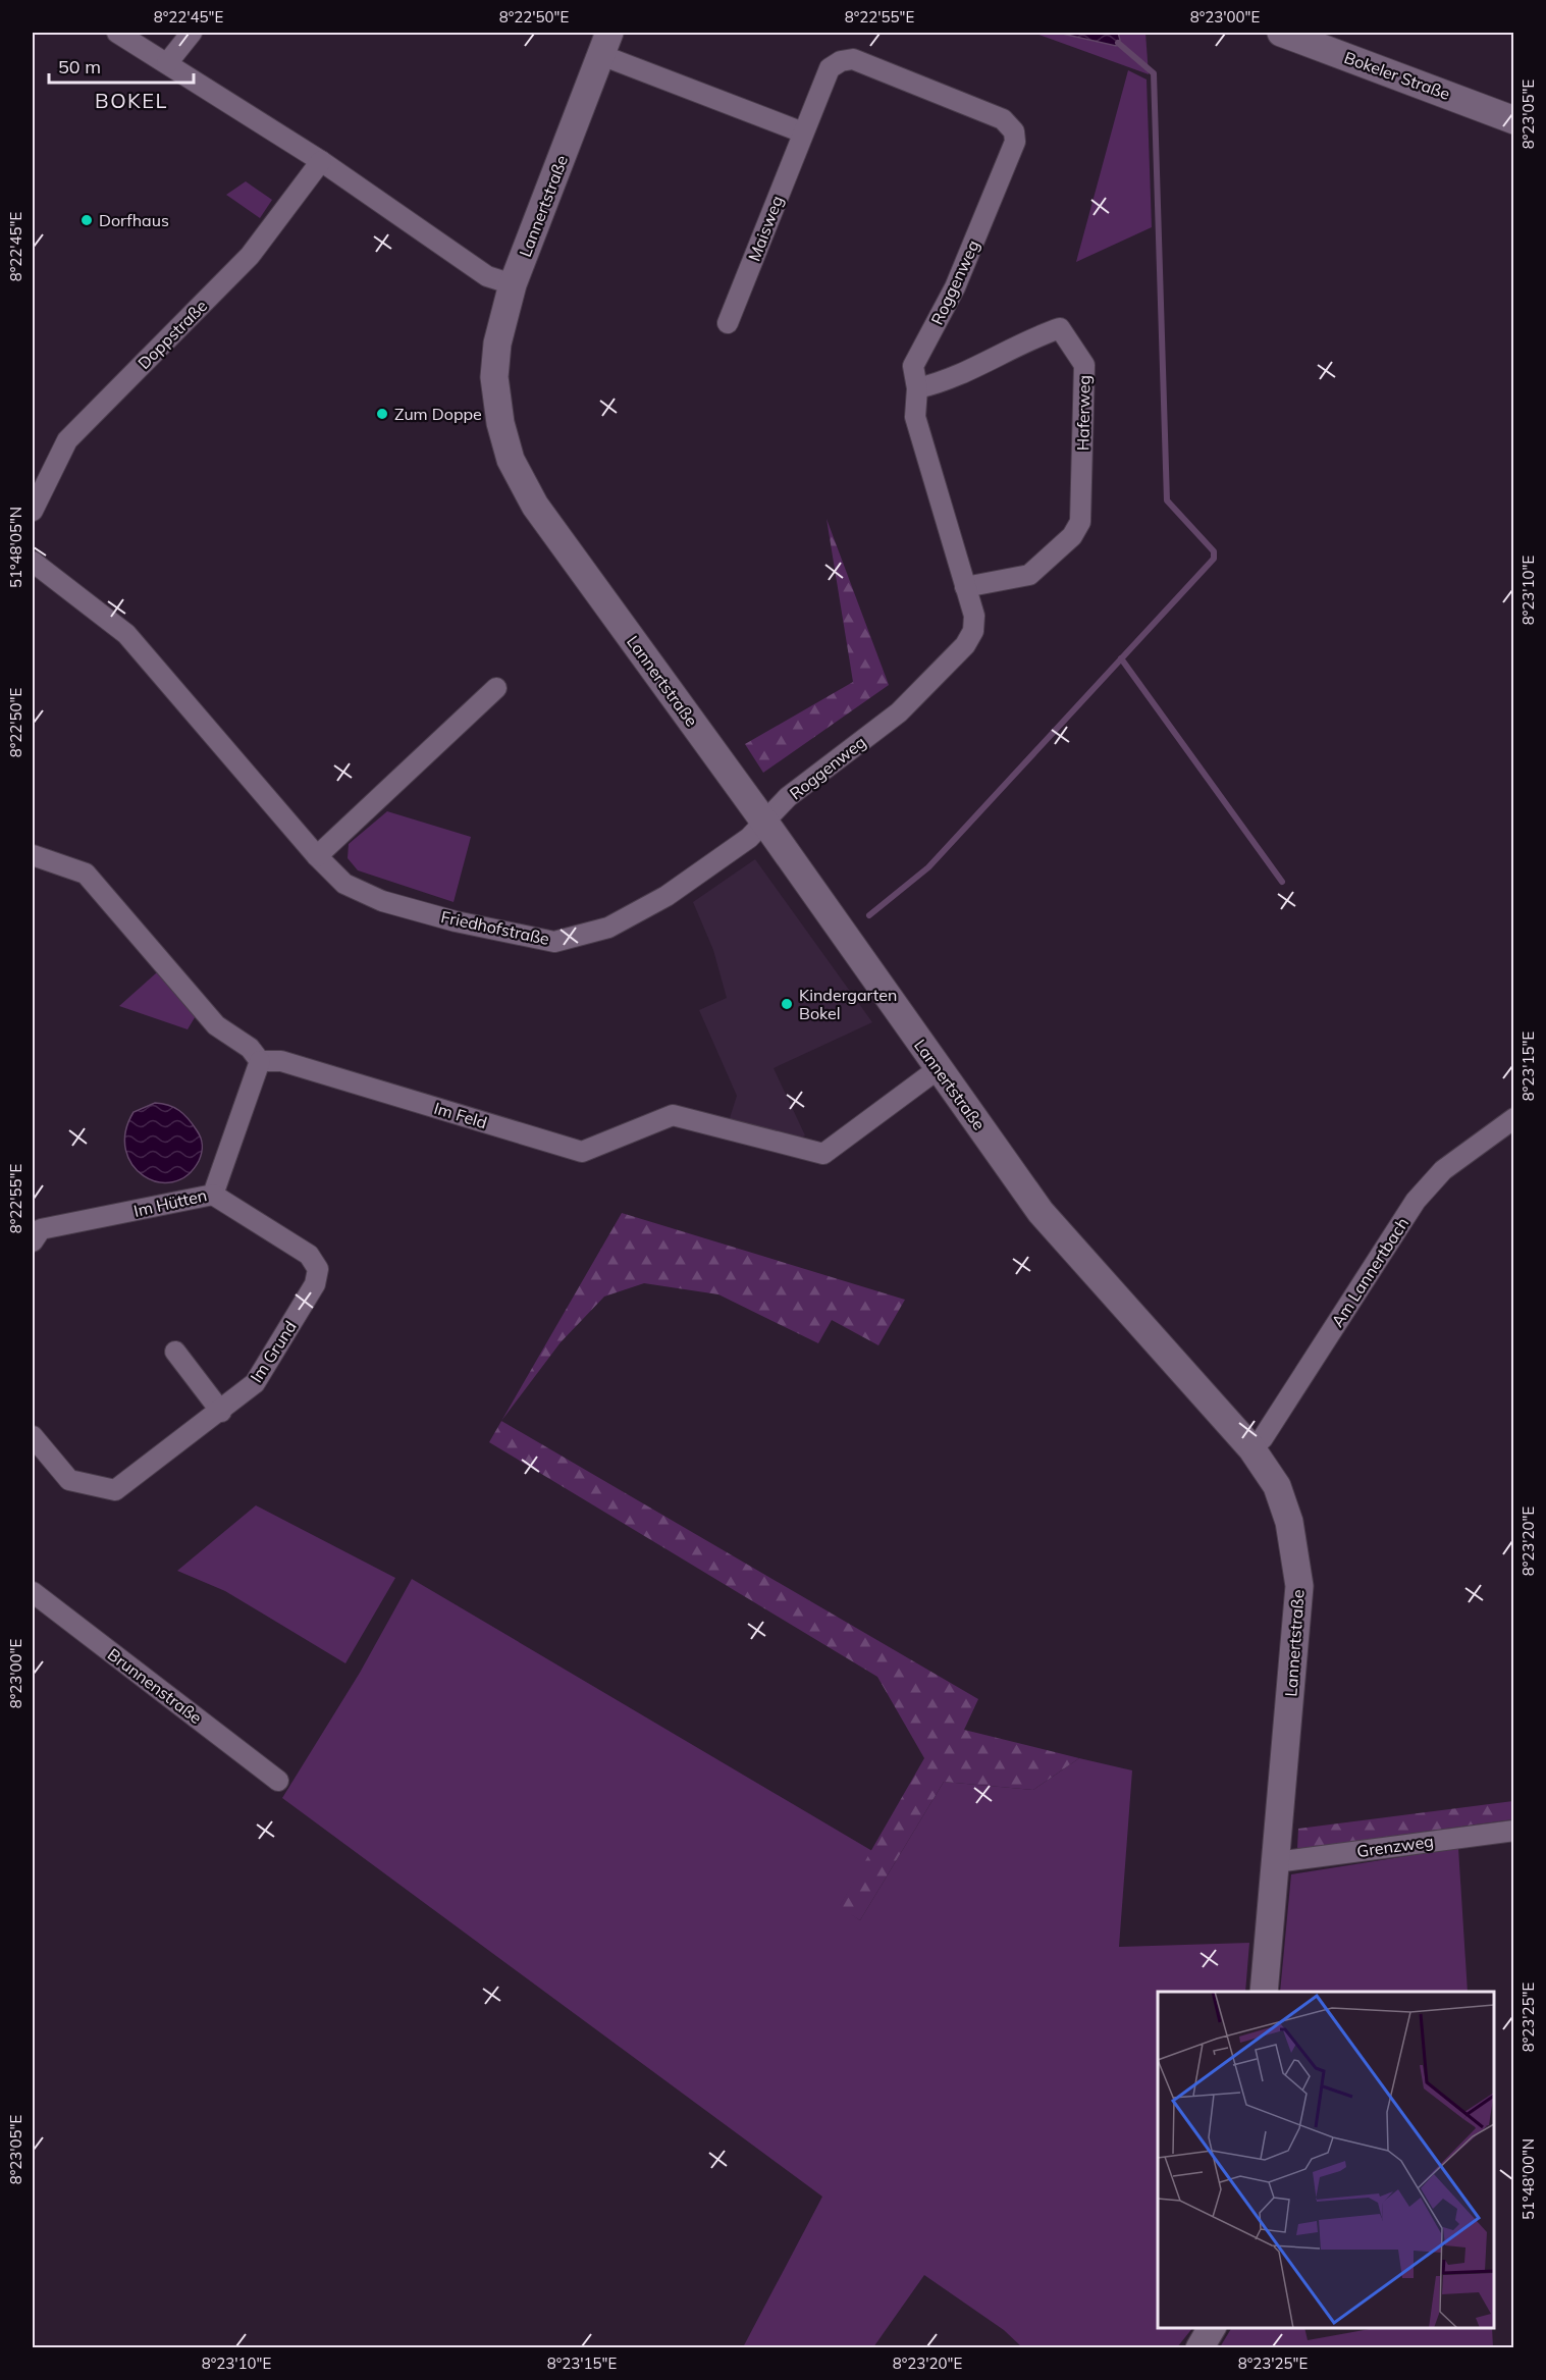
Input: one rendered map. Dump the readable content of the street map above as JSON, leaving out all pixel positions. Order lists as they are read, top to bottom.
{
  "streets": {
    "street": [
      "Bokeler Straße",
      "Lannertstraße",
      "Maisweg",
      "Roggenweg",
      "Doppstraße",
      "Haferweg",
      "Friedhofstraße",
      "Im Feld",
      "Im Hütten",
      "Am Lannertbach",
      "Im Grund",
      "Brunnenstraße",
      "Grenzweg"
    ]
  },
  "crossings": [
    ["Lannertstraße", "Roggenweg"],
    ["Lannertstraße", "Friedhofstraße"],
    ["Lannertstraße", "Im Feld"],
    ["Lannertstraße", "Am Lannertbach"],
    ["Lannertstraße", "Grenzweg"],
    ["Maisweg", "Roggenweg"],
    ["Roggenweg", "Haferweg"],
    ["Roggenweg", "Friedhofstraße"],
    ["Im Feld", "Im Hütten"],
    ["Im Hütten", "Im Grund"]
  ],
  "districts": ["BOKEL"],
  "places": ["Dorfhaus", "Zum Doppe", "Kindergarten Bokel"],
  "scale_bar": "50 m",
  "coordinates": [
    "8°22'45\"E",
    "8°22'50\"E",
    "8°22'55\"E",
    "8°23'00\"E",
    "8°23'05\"E",
    "51°48'05\"N",
    "8°23'10\"E",
    "8°23'15\"E",
    "8°23'20\"E",
    "8°23'25\"E",
    "51°48'00\"N"
  ]
}
